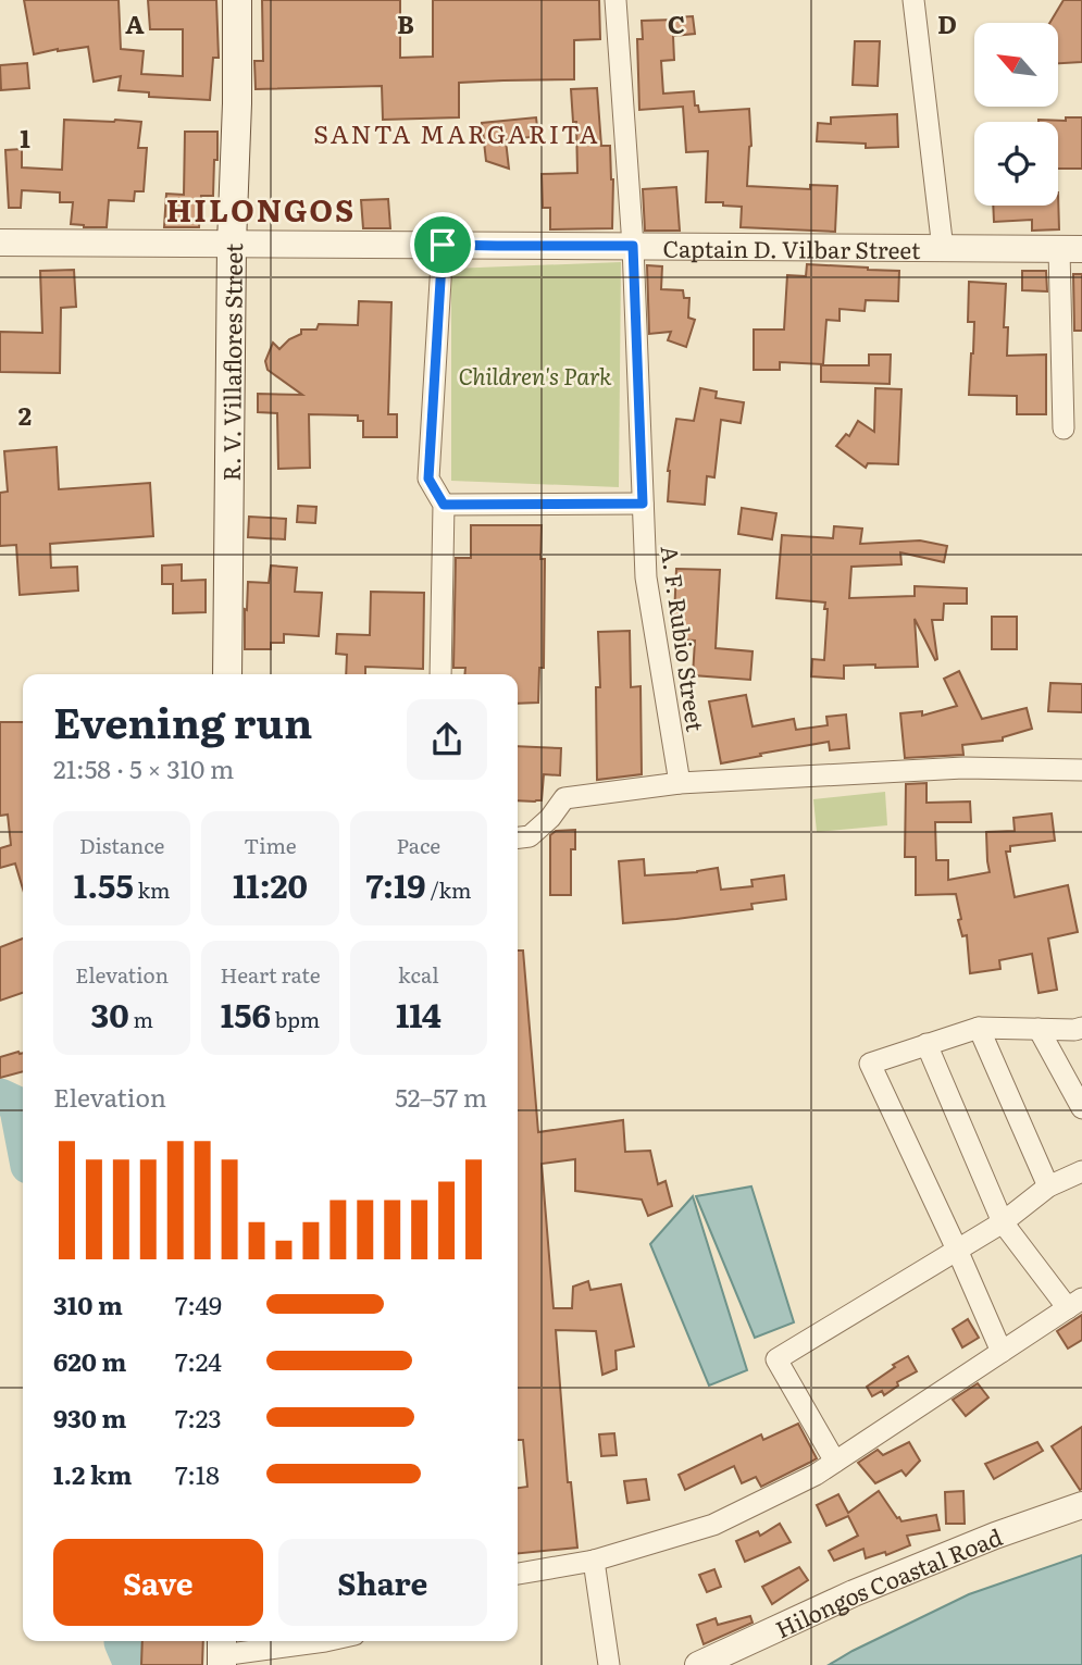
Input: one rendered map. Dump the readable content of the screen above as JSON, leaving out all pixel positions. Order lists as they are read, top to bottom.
{
  "streets": {
    "main road": ["R. V. Villaflores Street"],
    "street": ["Captain D. Vilbar Street", "A. F. Rubio Street", "Hilongos Coastal Road"]
  },
  "crossings": [
    ["Captain D. Vilbar Street", "R. V. Villaflores Street"],
    ["Captain D. Vilbar Street", "A. F. Rubio Street"]
  ],
  "districts": ["SANTA MARGARITA", "HILONGOS"],
  "parks": ["Children's Park"],
  "north": "top left",
  "page": {
    "heading": ["Evening run", "21:58 · 5 × 310 m"],
    "stats": [
      ["Distance", "1.55 km"],
      ["Time", "11:20"],
      ["Pace", "7:19 /km"],
      ["Elevation", "30 m"],
      ["Heart rate", "156 bpm"],
      ["kcal", "114"]
    ],
    "chart": ["Elevation", "52–57 m"],
    "list": [
      {
        "name": "310 m",
        "note": "7:49"
      },
      {
        "name": "620 m",
        "note": "7:24"
      },
      {
        "name": "930 m",
        "note": "7:23"
      },
      {
        "name": "1.2 km",
        "note": "7:18"
      }
    ],
    "buttons": ["Save", "Share"]
  },
  "grid": {
    "columns": [
      "A",
      "B",
      "C",
      "D"
    ],
    "rows": ["1", "2"]
  }
}
